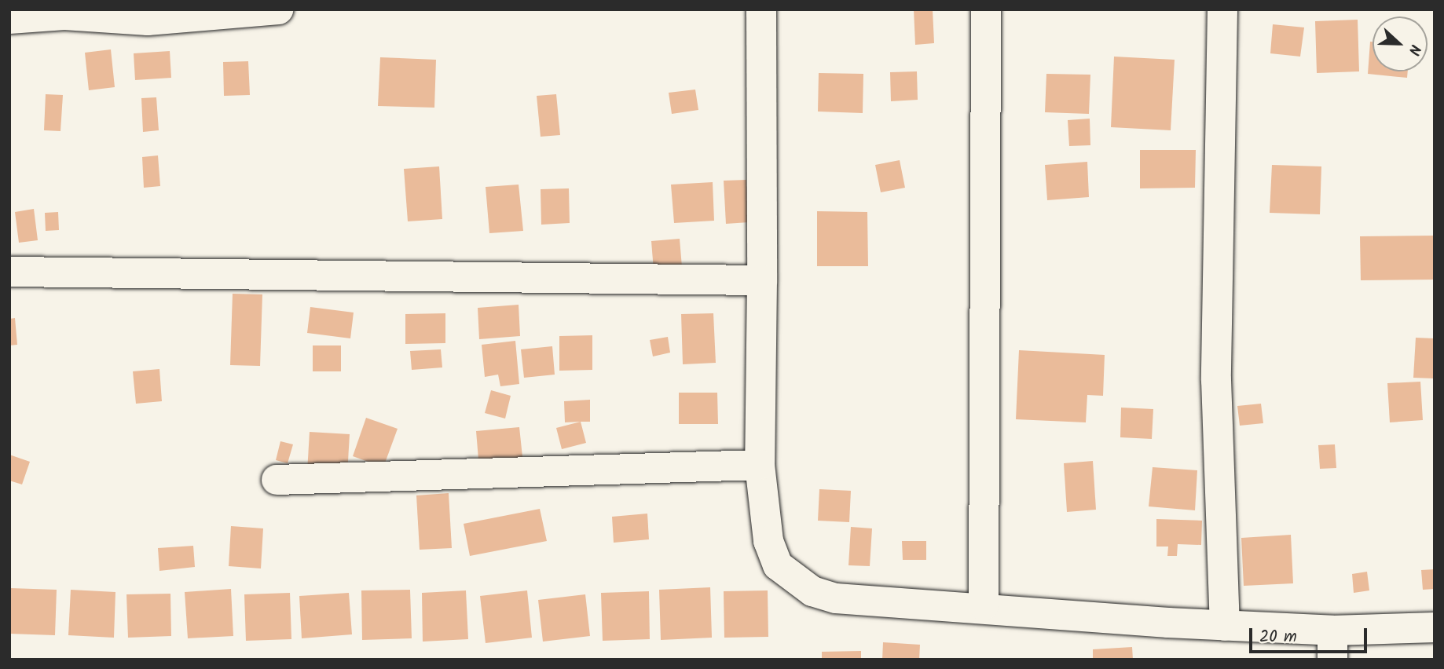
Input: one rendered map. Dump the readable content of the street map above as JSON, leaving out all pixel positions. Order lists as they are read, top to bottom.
{
  "scale_bar": "20 m",
  "north": "right"
}
